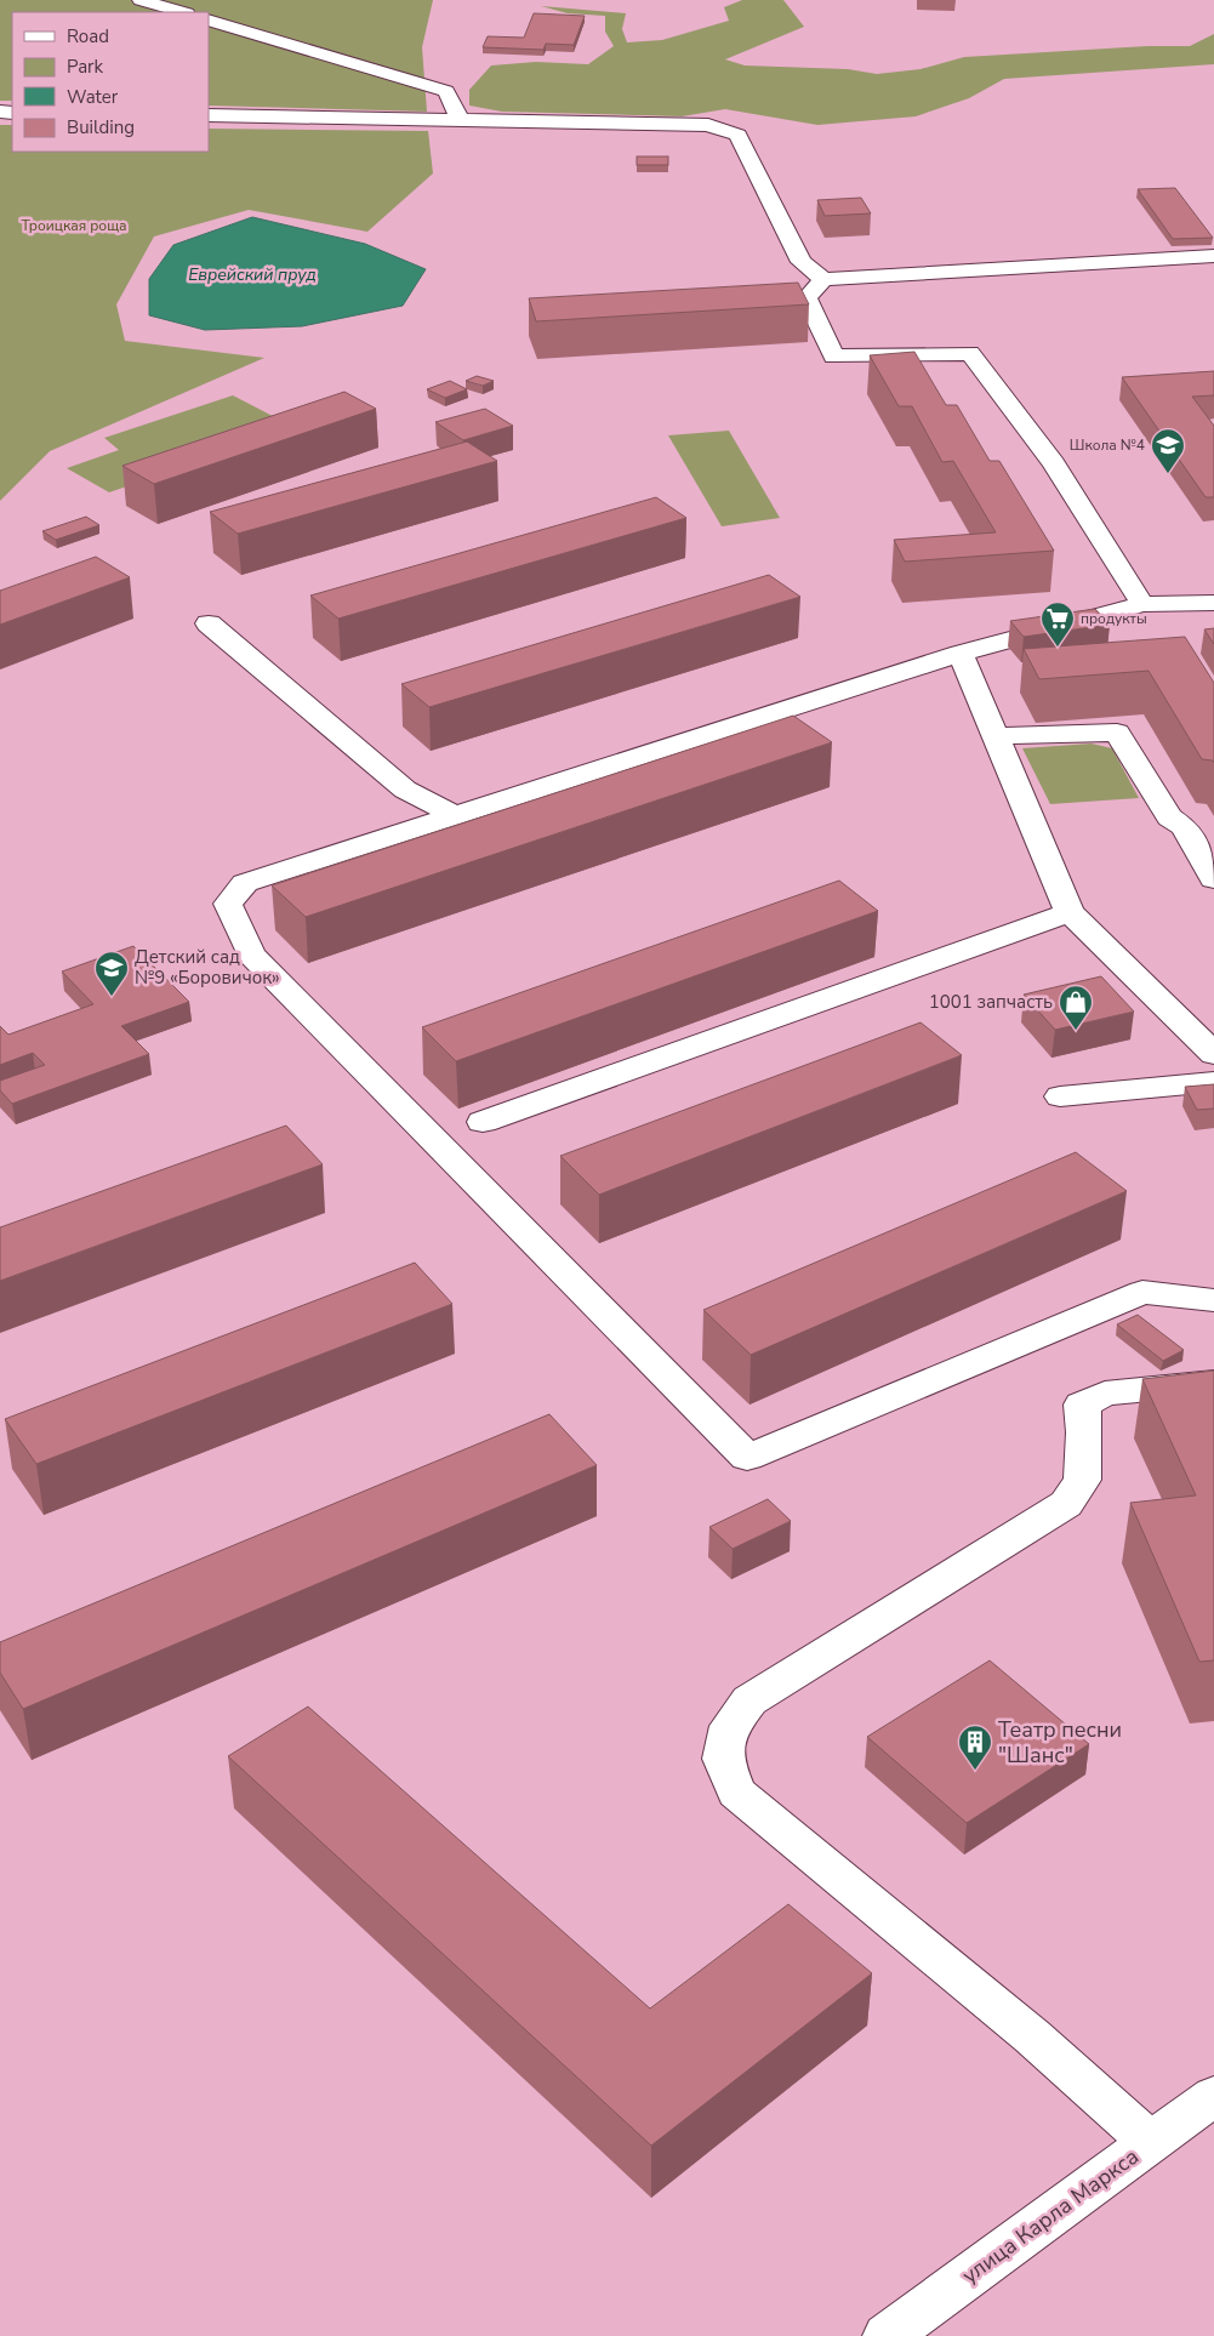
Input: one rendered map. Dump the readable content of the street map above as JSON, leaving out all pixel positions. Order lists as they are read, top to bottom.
{
  "streets": {
    "street": ["улица Карла Маркса"]
  },
  "water": ["Еврейский пруд"],
  "parks": ["Троицкая роща"],
  "places": {
    "school or university": ["Школа №4", "Детский сад №9 «Боровичок»"],
    "supermarket": ["продукты"],
    "shop": ["1001 запчасть"],
    "building": ["Театр песни \"Шанс\""]
  },
  "legend": [
    "Road",
    "Park",
    "Water",
    "Building"
  ]
}
